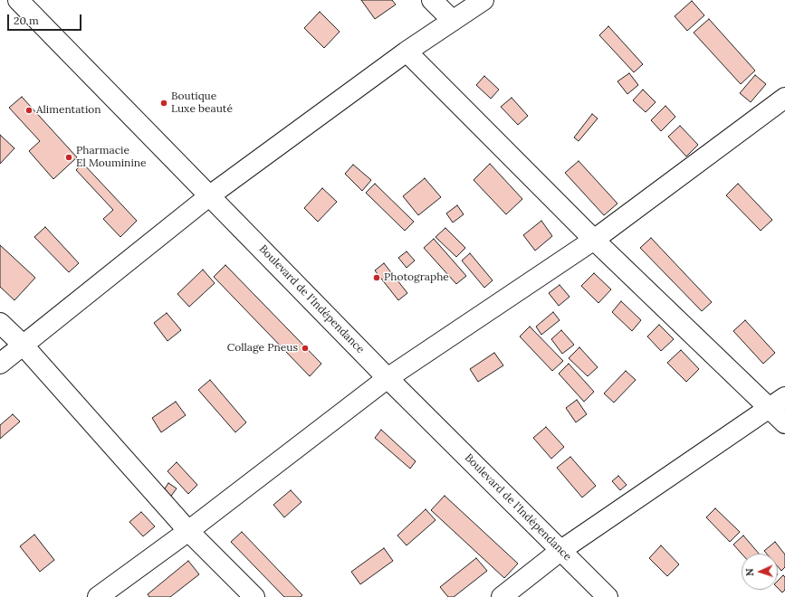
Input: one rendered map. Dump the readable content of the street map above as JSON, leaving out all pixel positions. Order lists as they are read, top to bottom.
{
  "streets": {
    "main road": ["Boulevard de l'Indépendance"]
  },
  "places": [
    "Boutique Luxe beauté",
    "Alimentation",
    "Pharmacie El Mouminine",
    "Photographe",
    "Collage Pneus"
  ],
  "scale_bar": "20 m",
  "north": "left"
}
